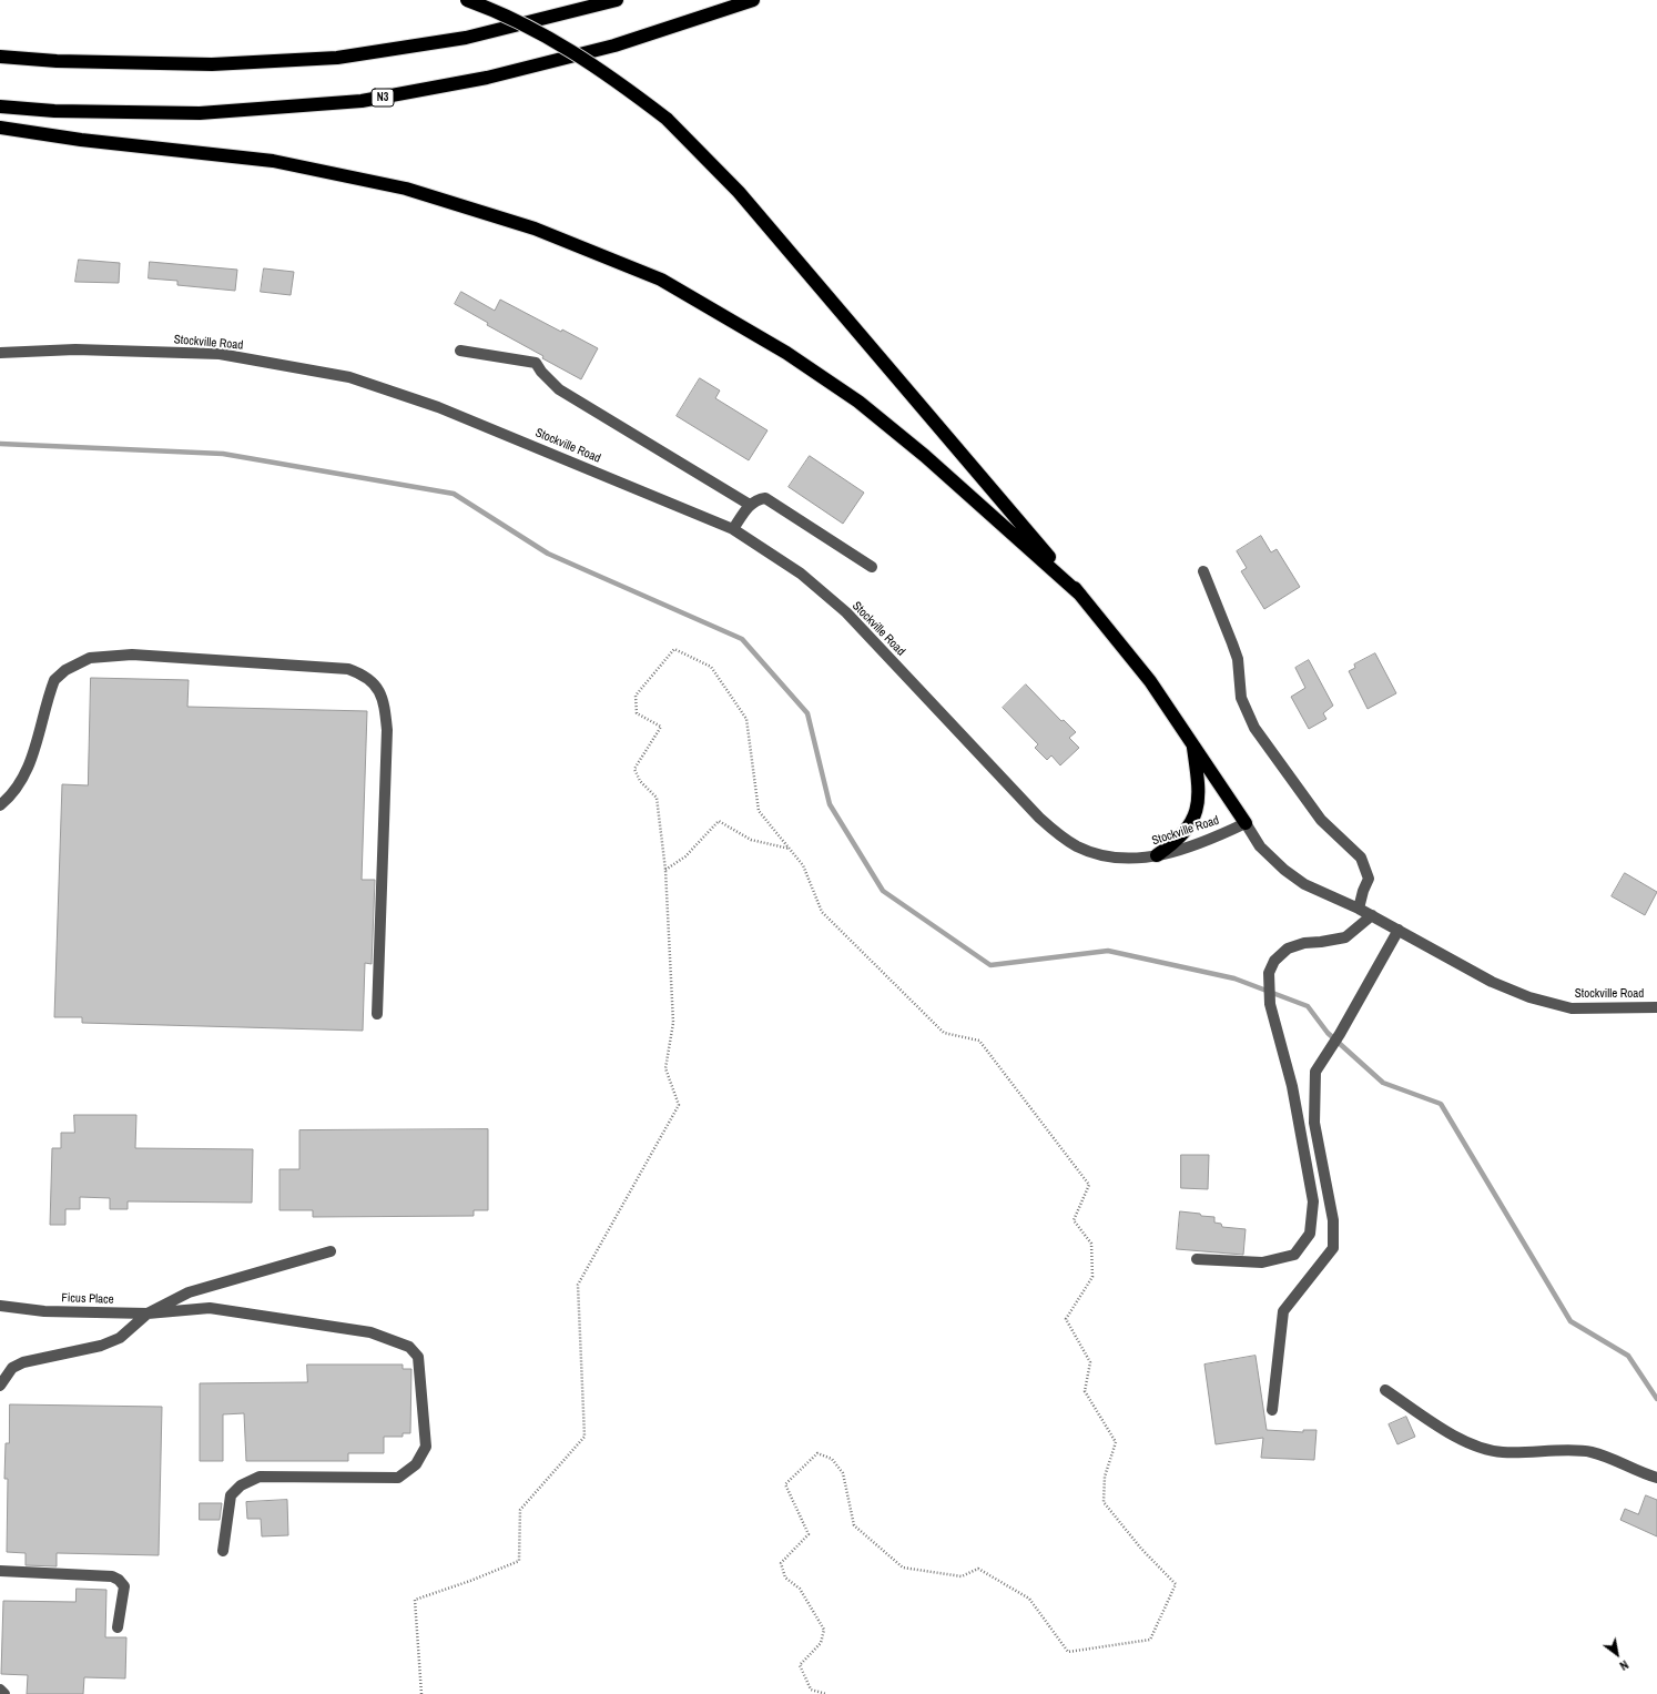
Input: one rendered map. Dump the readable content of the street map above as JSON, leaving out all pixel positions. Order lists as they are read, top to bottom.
{
  "streets": {
    "highway": ["N3"],
    "street": ["Stockville Road", "Ficus Place"]
  },
  "north": "bottom right"
}
